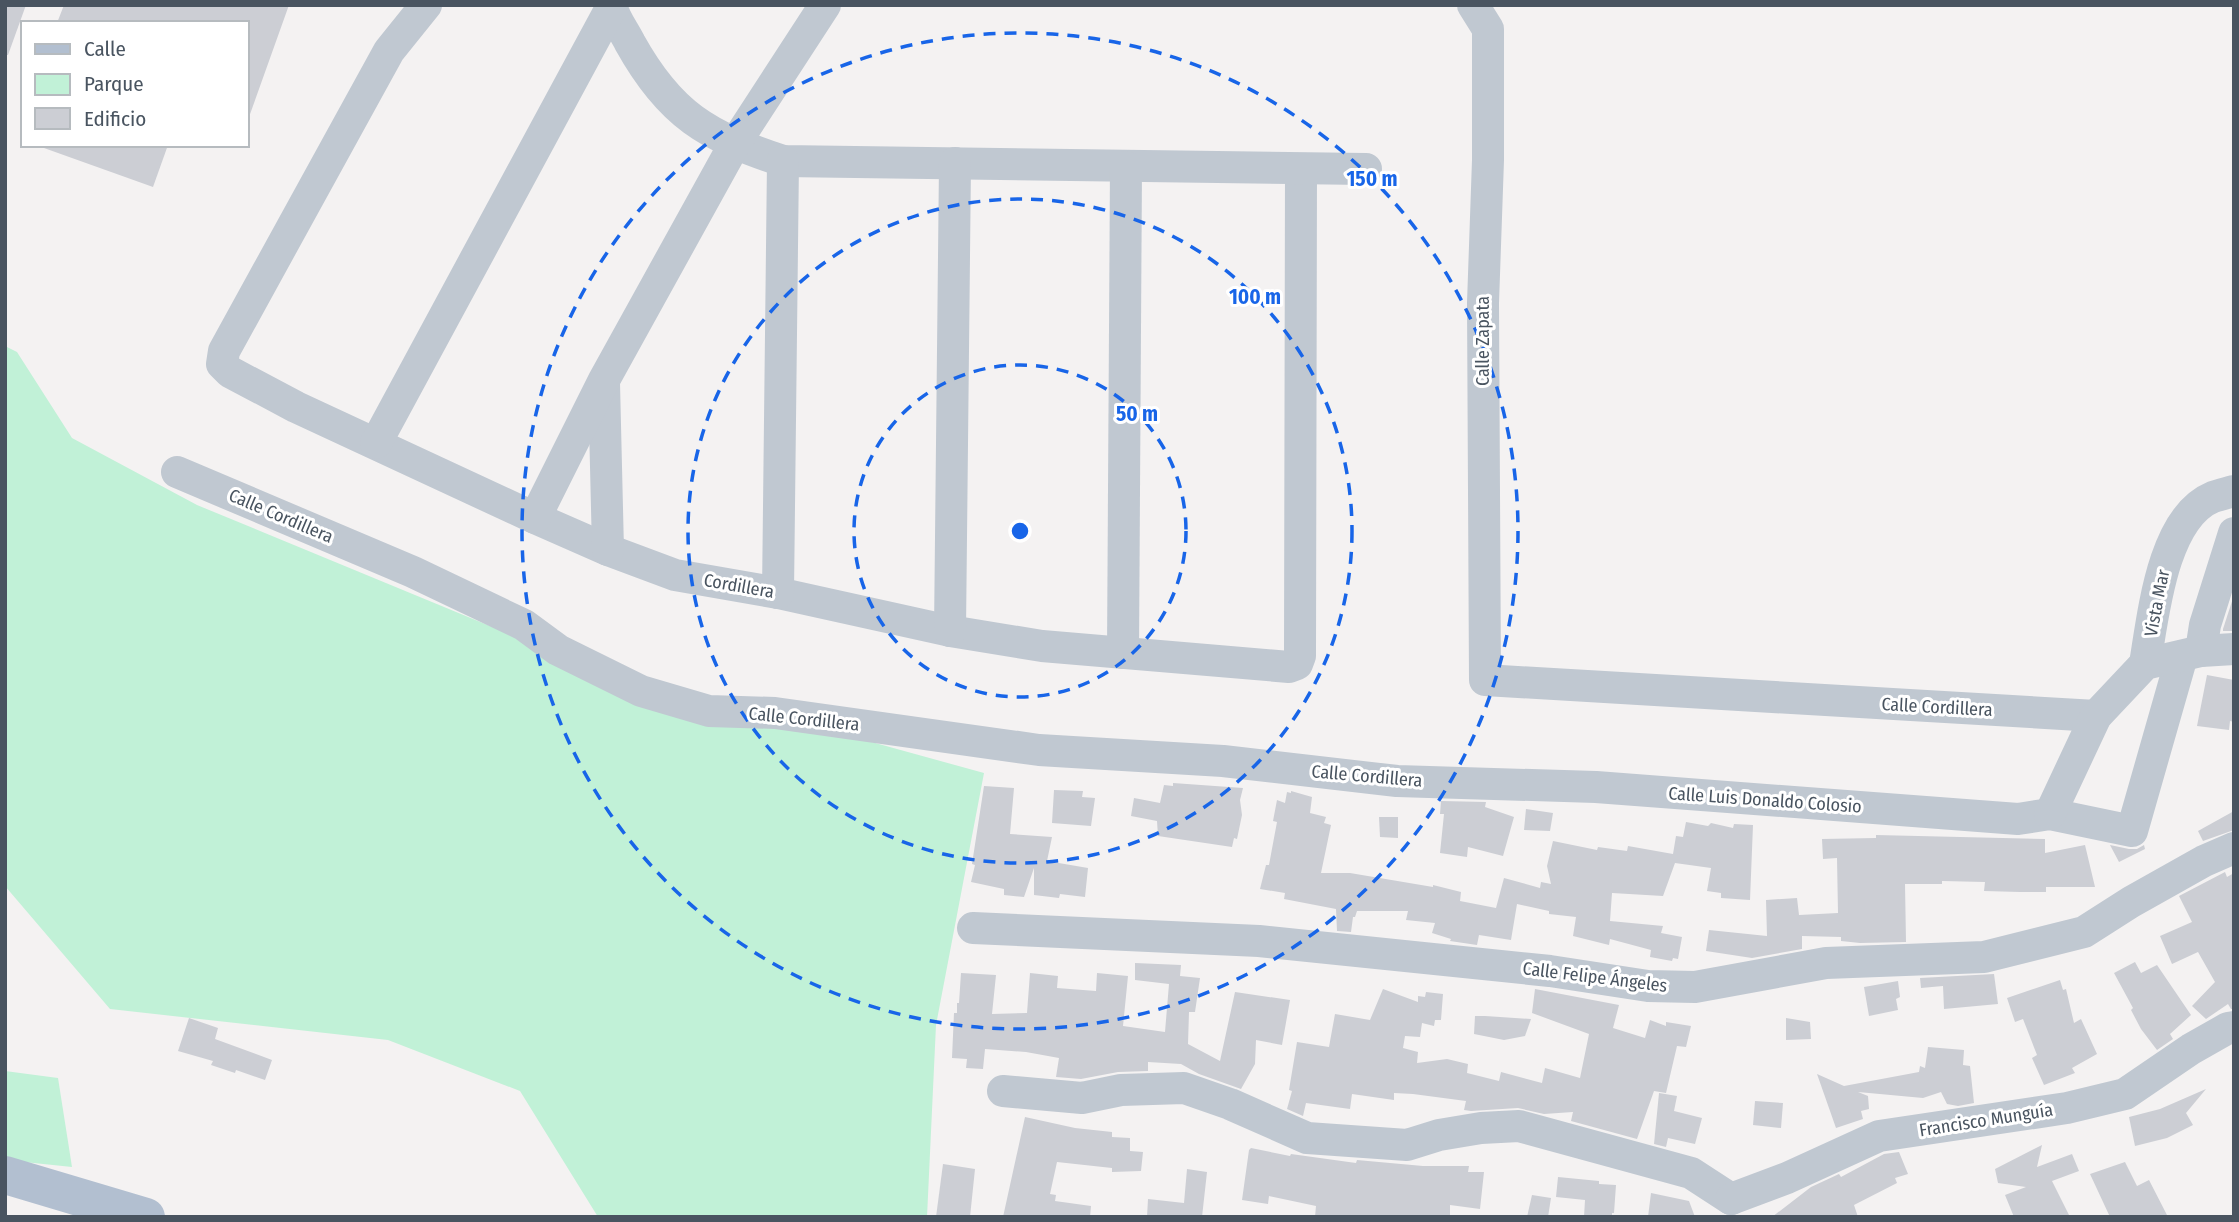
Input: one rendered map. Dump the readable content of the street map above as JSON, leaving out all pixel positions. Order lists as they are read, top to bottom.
{
  "streets": {
    "street": [
      "Calle Zapata",
      "Calle Cordillera",
      "Cordillera",
      "Vista Mar",
      "Calle Luis Donaldo Colosio",
      "Calle Felipe Ángeles",
      "Francisco Munguía"
    ]
  },
  "crossings": [
    ["Calle Zapata", "Calle Cordillera"],
    ["Calle Cordillera", "Calle Luis Donaldo Colosio"]
  ],
  "legend": ["Calle", "Parque", "Edificio"],
  "rings": ["150 m", "100 m", "50 m"]
}
